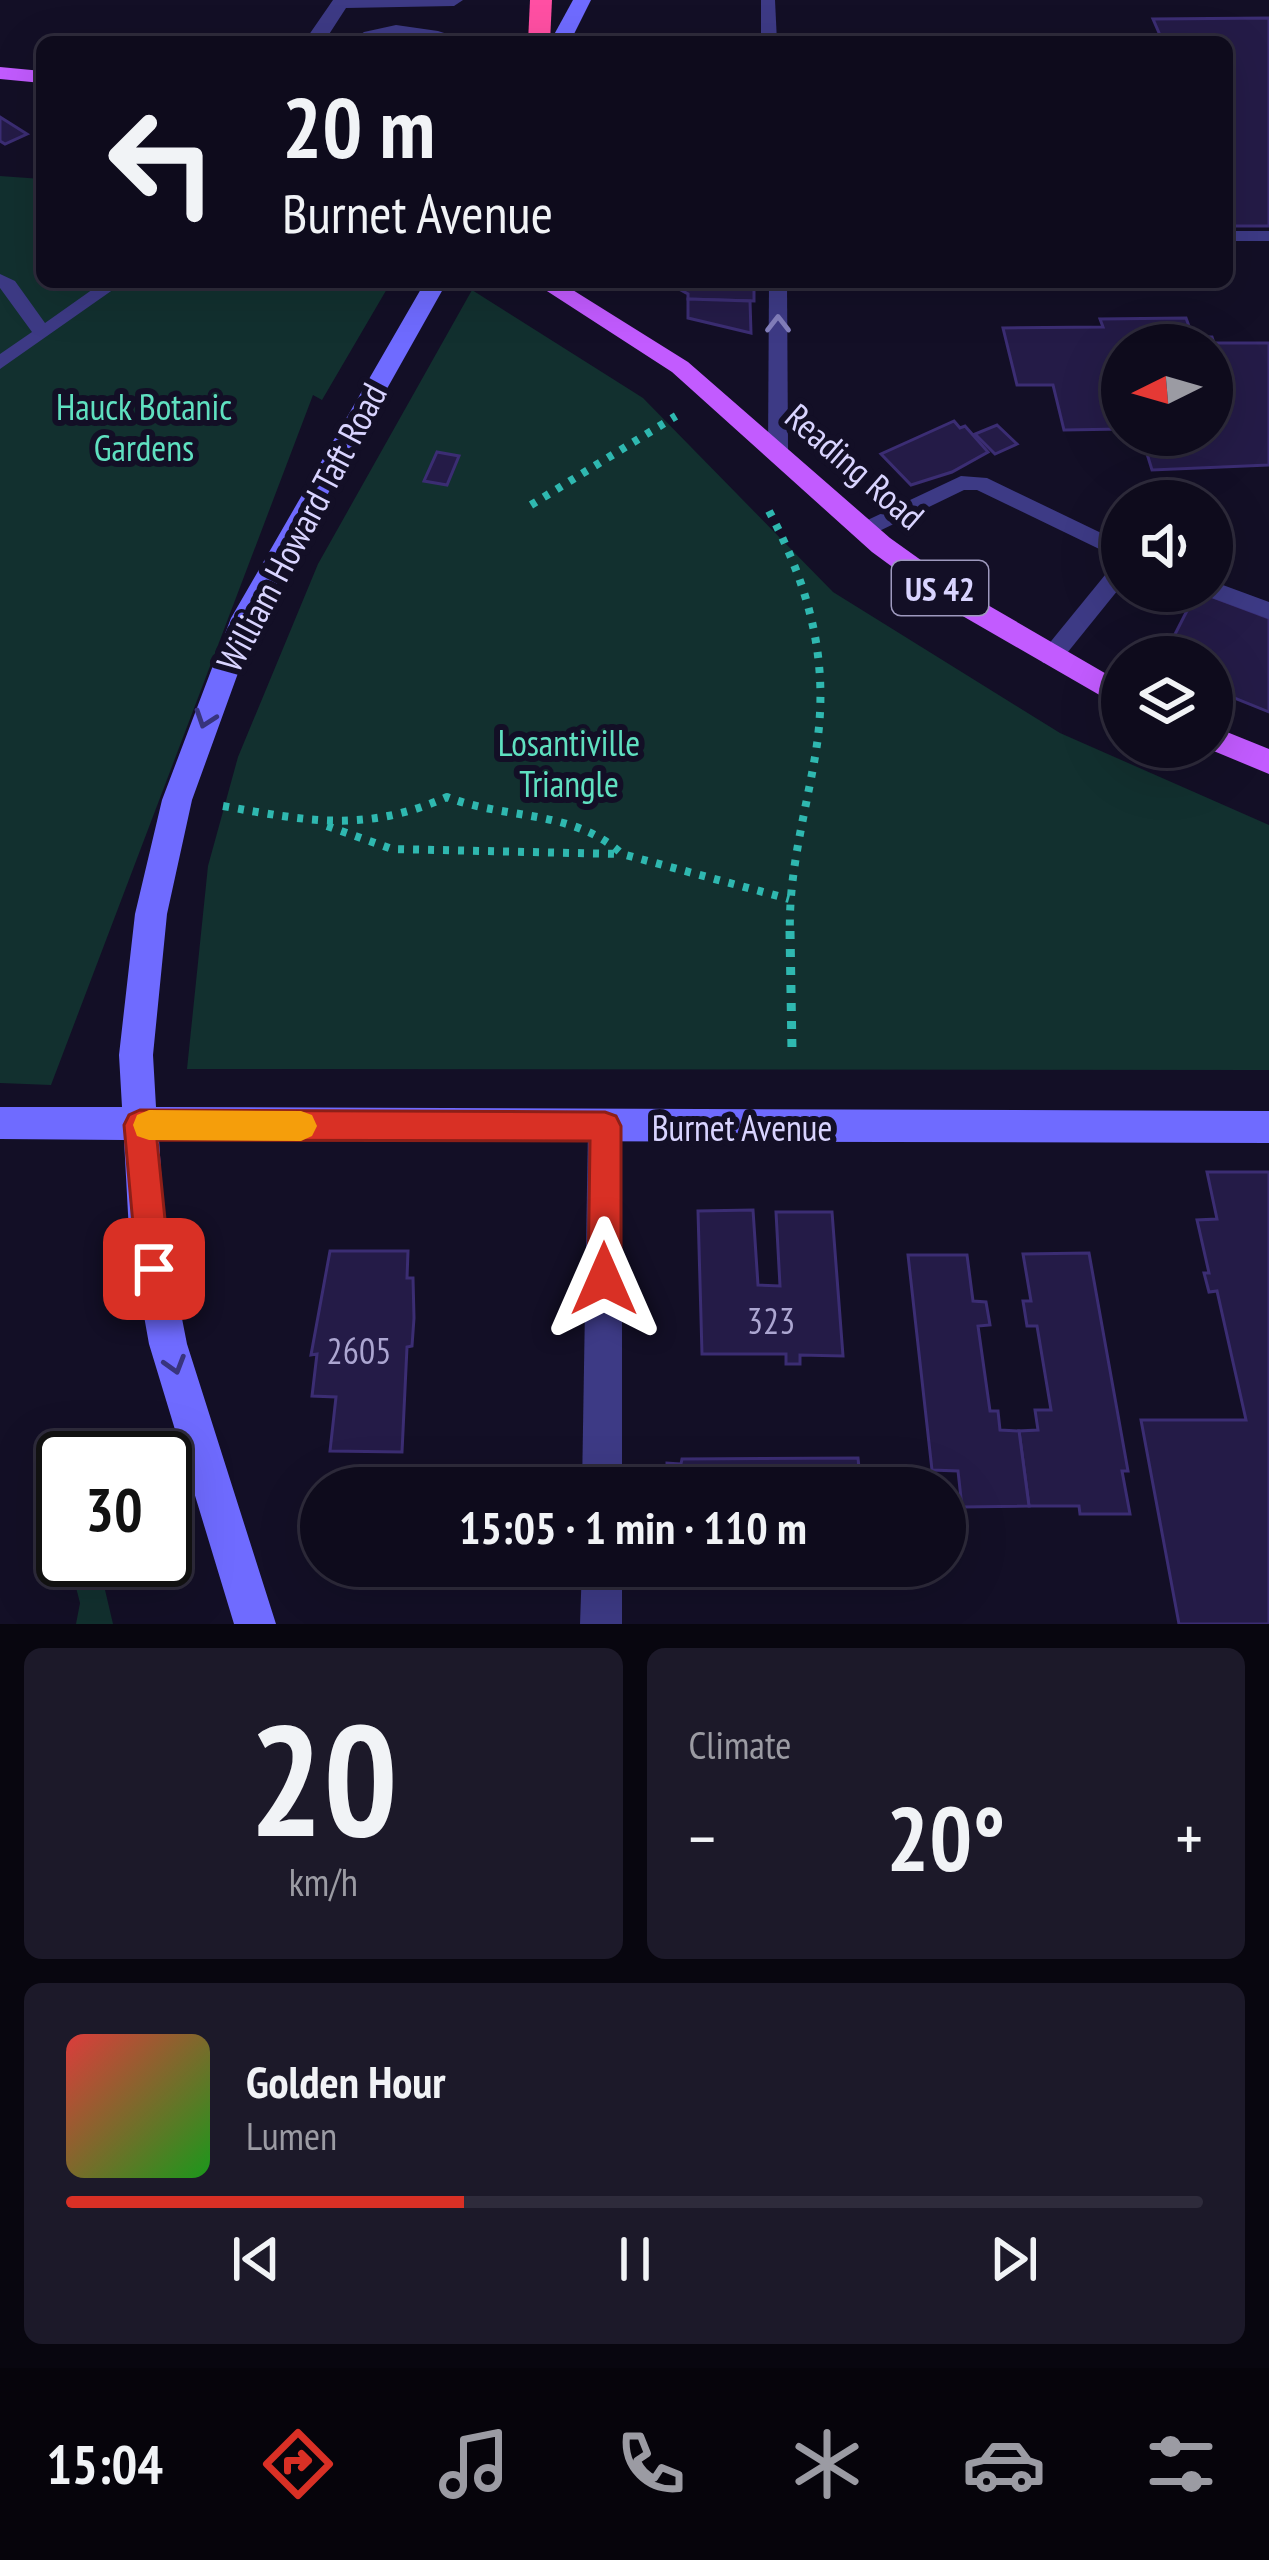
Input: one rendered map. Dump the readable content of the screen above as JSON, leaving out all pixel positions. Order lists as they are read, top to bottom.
{
  "streets": {
    "main road": [
      "Reading Road",
      "William Howard Taft Road",
      "US 42",
      "Burnet Avenue"
    ]
  },
  "crossings": [
    ["William Howard Taft Road", "Burnet Avenue"]
  ],
  "one_way": ["William Howard Taft Road"],
  "parks": ["Hauck Botanic Gardens", "Losantiville Triangle"],
  "house_numbers": ["323", "2605"],
  "north": "left",
  "page": {
    "turn": ["20 m", "Burnet Avenue"],
    "limit": "30",
    "trip": "15:05 · 1 min · 110 m",
    "tile": [
      ["20", "km/h"],
      "Climate"
    ],
    "heat": ["−", "20°", "+"],
    "song": ["Golden Hour", "Lumen"],
    "tabs": "15:04"
  }
}
